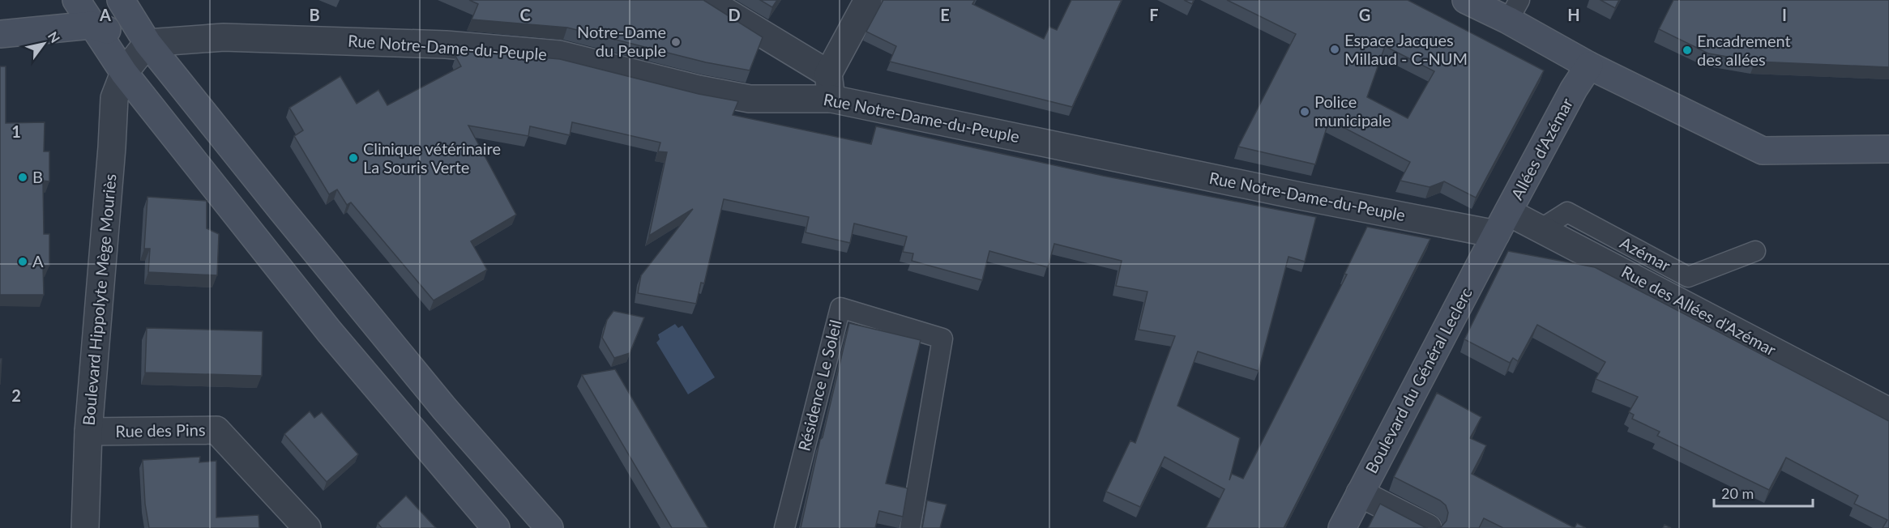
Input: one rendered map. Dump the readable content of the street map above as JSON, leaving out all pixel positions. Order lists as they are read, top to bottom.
{
  "streets": {
    "main road": ["Allées d'Azémar", "Boulevard du Général Leclerc"],
    "street": [
      "Rue Notre-Dame-du-Peuple",
      "Boulevard Hippolyte Mège Mouriès",
      "Rue des Allées d'Azémar",
      "Rue des Pins"
    ],
    "lane": ["Azémar", "Résidence Le Soleil"]
  },
  "crossings": [
    ["Rue Notre-Dame-du-Peuple", "Allées d'Azémar"],
    ["Rue Notre-Dame-du-Peuple", "Rue des Allées d'Azémar"],
    ["Rue Notre-Dame-du-Peuple", "Boulevard du Général Leclerc"],
    ["Allées d'Azémar", "Rue des Allées d'Azémar"],
    ["Allées d'Azémar", "Boulevard du Général Leclerc"],
    ["Azémar", "Rue des Allées d'Azémar"],
    ["Boulevard Hippolyte Mège Mouriès", "Rue des Pins"],
    ["Rue des Allées d'Azémar", "Boulevard du Général Leclerc"]
  ],
  "places": [
    "Notre-Dame du Peuple",
    "Espace Jacques Millaud - C-NUM",
    "Encadrement des allées",
    "Police municipale",
    "Clinique vétérinaire La Souris Verte",
    "B",
    "A"
  ],
  "scale_bar": "20 m",
  "north": "top right",
  "grid": {
    "columns": [
      "A",
      "B",
      "C",
      "D",
      "E",
      "F",
      "G",
      "H",
      "I"
    ],
    "rows": ["1", "2"]
  }
}
